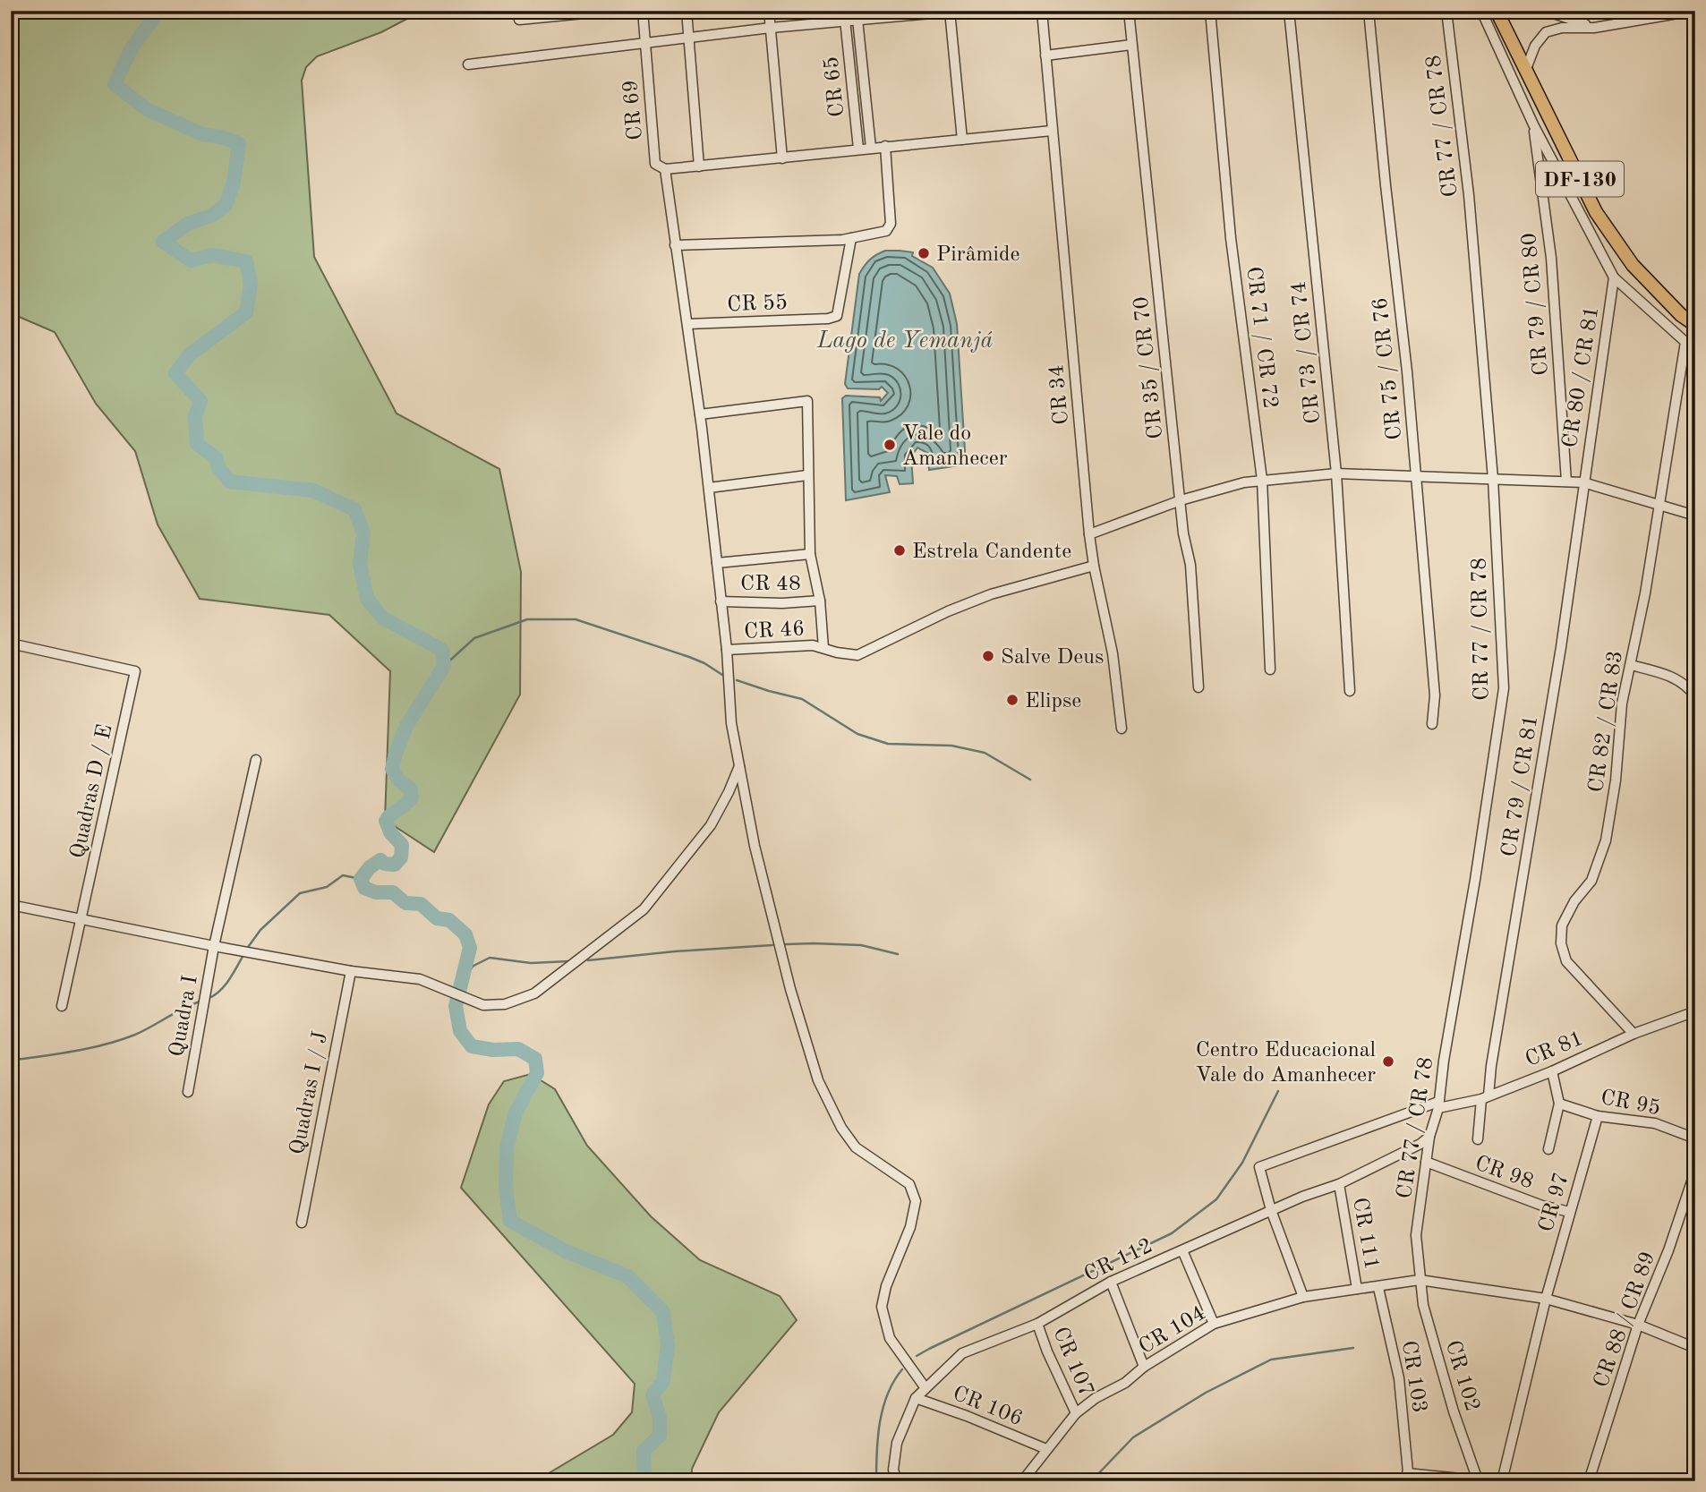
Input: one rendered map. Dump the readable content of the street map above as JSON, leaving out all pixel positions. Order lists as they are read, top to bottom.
{
  "streets": {
    "main road": ["DF-130"],
    "street": [
      "CR 65",
      "CR 69",
      "CR 77 / CR 78",
      "CR 55",
      "CR 79 / CR 80",
      "CR 71 / CR 72",
      "CR 73 / CR 74",
      "CR 35 / CR 70",
      "CR 75 / CR 76",
      "CR 80 / CR 81",
      "CR 34",
      "CR 48",
      "CR 46",
      "CR 82 / CR 83",
      "CR 79 / CR 81",
      "Quadras D / E",
      "Quadra I",
      "CR 81",
      "Quadras I / J",
      "CR 95",
      "CR 98",
      "CR 97",
      "CR 111",
      "CR 112",
      "CR 88 / CR 89",
      "CR 104",
      "CR 107",
      "CR 102",
      "CR 103",
      "CR 106"
    ]
  },
  "crossings": [
    ["CR 77 / CR 78", "CR 81"],
    ["CR 77 / CR 78", "CR 98"],
    ["CR 77 / CR 78", "CR 112"],
    ["CR 77 / CR 78", "CR 104"],
    ["CR 77 / CR 78", "CR 102"],
    ["CR 80 / CR 81", "CR 79 / CR 81"],
    ["CR 34", "CR 46"],
    ["CR 82 / CR 83", "CR 81"],
    ["CR 79 / CR 81", "CR 81"],
    ["CR 81", "CR 112"],
    ["CR 95", "CR 97"],
    ["CR 98", "CR 97"],
    ["CR 97", "CR 104"],
    ["CR 111", "CR 112"],
    ["CR 111", "CR 104"],
    ["CR 112", "CR 107"],
    ["CR 112", "CR 106"],
    ["CR 88 / CR 89", "CR 104"],
    ["CR 104", "CR 107"],
    ["CR 104", "CR 102"],
    ["CR 104", "CR 103"],
    ["CR 104", "CR 106"]
  ],
  "water": ["Lago de Yemanjá"],
  "places": [
    "Pirâmide",
    "Vale do Amanhecer",
    "Estrela Candente",
    "Salve Deus",
    "Elipse",
    "Centro Educacional Vale do Amanhecer"
  ]
}
